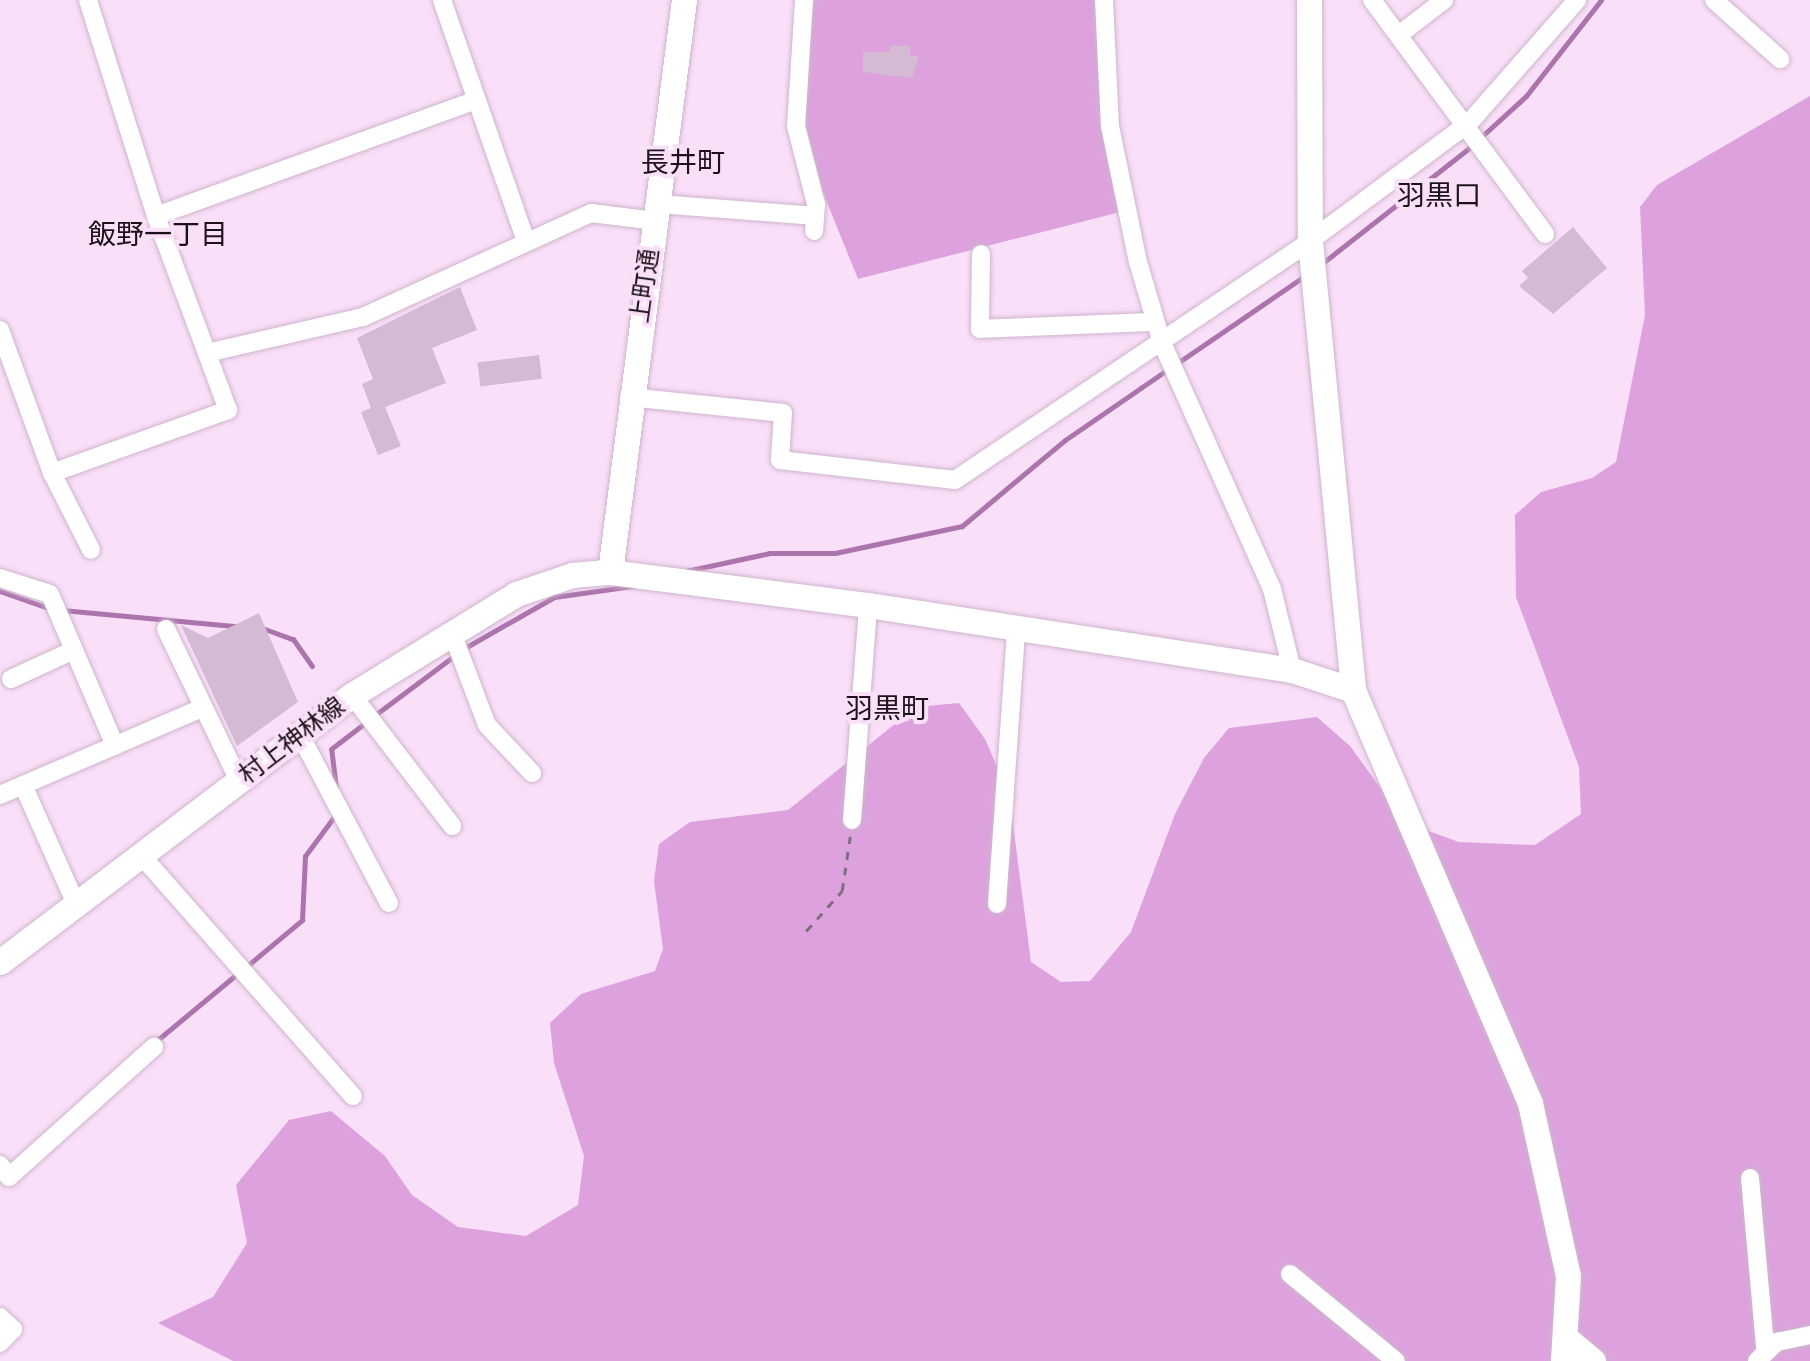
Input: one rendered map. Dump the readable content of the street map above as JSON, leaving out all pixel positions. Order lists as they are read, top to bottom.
{
  "streets": {
    "street": ["上町通", "村上神林線"]
  },
  "crossings": [
    ["上町通", "村上神林線"]
  ],
  "districts": [
    "長井町",
    "羽黒口",
    "飯野一丁目",
    "羽黒町"
  ]
}
